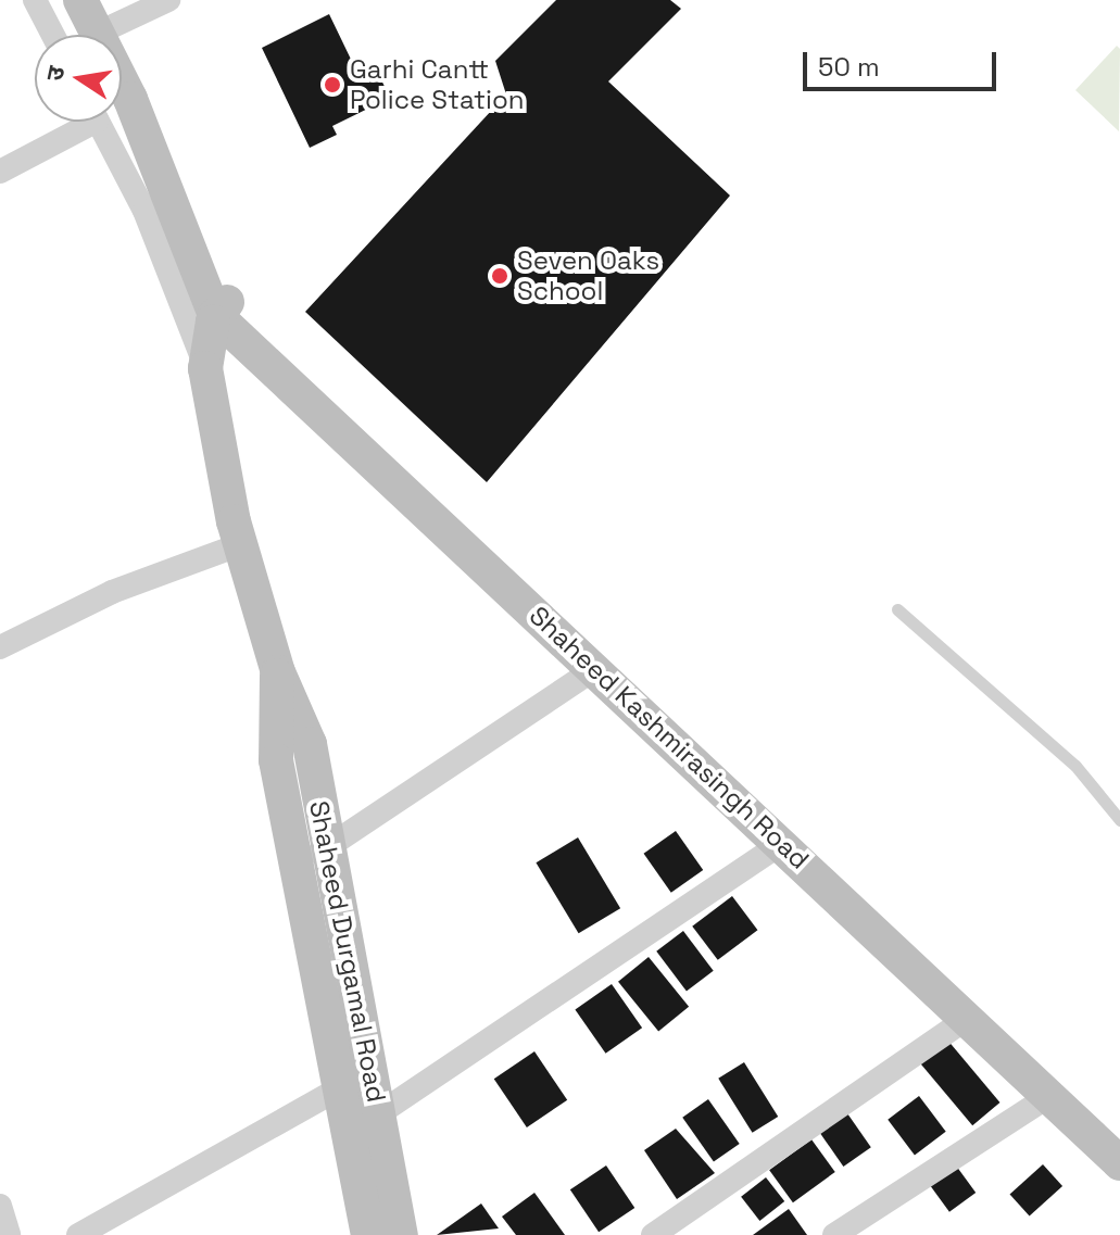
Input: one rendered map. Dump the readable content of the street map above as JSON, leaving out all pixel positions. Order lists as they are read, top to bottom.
{
  "streets": {
    "street": ["Shaheed Kashmirasingh Road", "Shaheed Durgamal Road"]
  },
  "crossings": [
    ["Shaheed Kashmirasingh Road", "Shaheed Durgamal Road"]
  ],
  "places": ["Garhi Cantt Police Station", "Seven Oaks School"],
  "scale_bar": "50 m",
  "north": "left"
}
